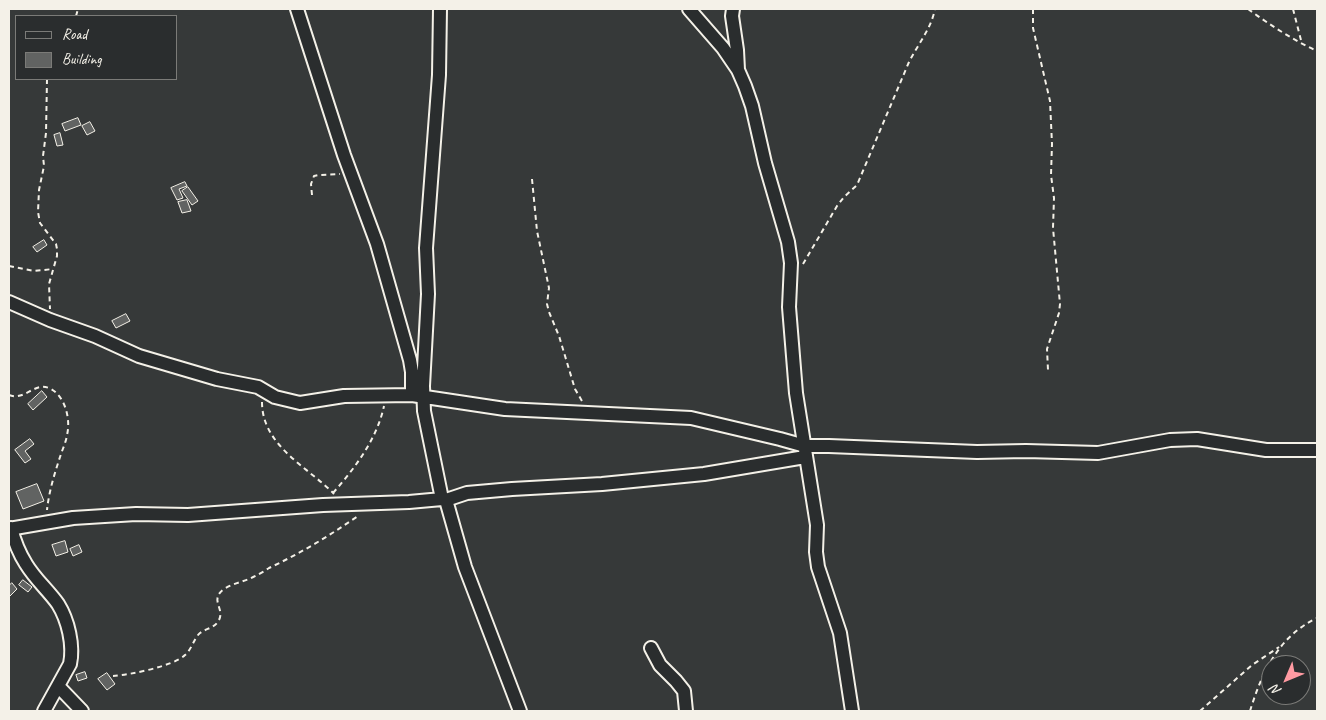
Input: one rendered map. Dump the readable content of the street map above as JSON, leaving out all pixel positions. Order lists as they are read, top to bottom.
{
  "legend": ["Road", "Building"],
  "north": "bottom left"
}
